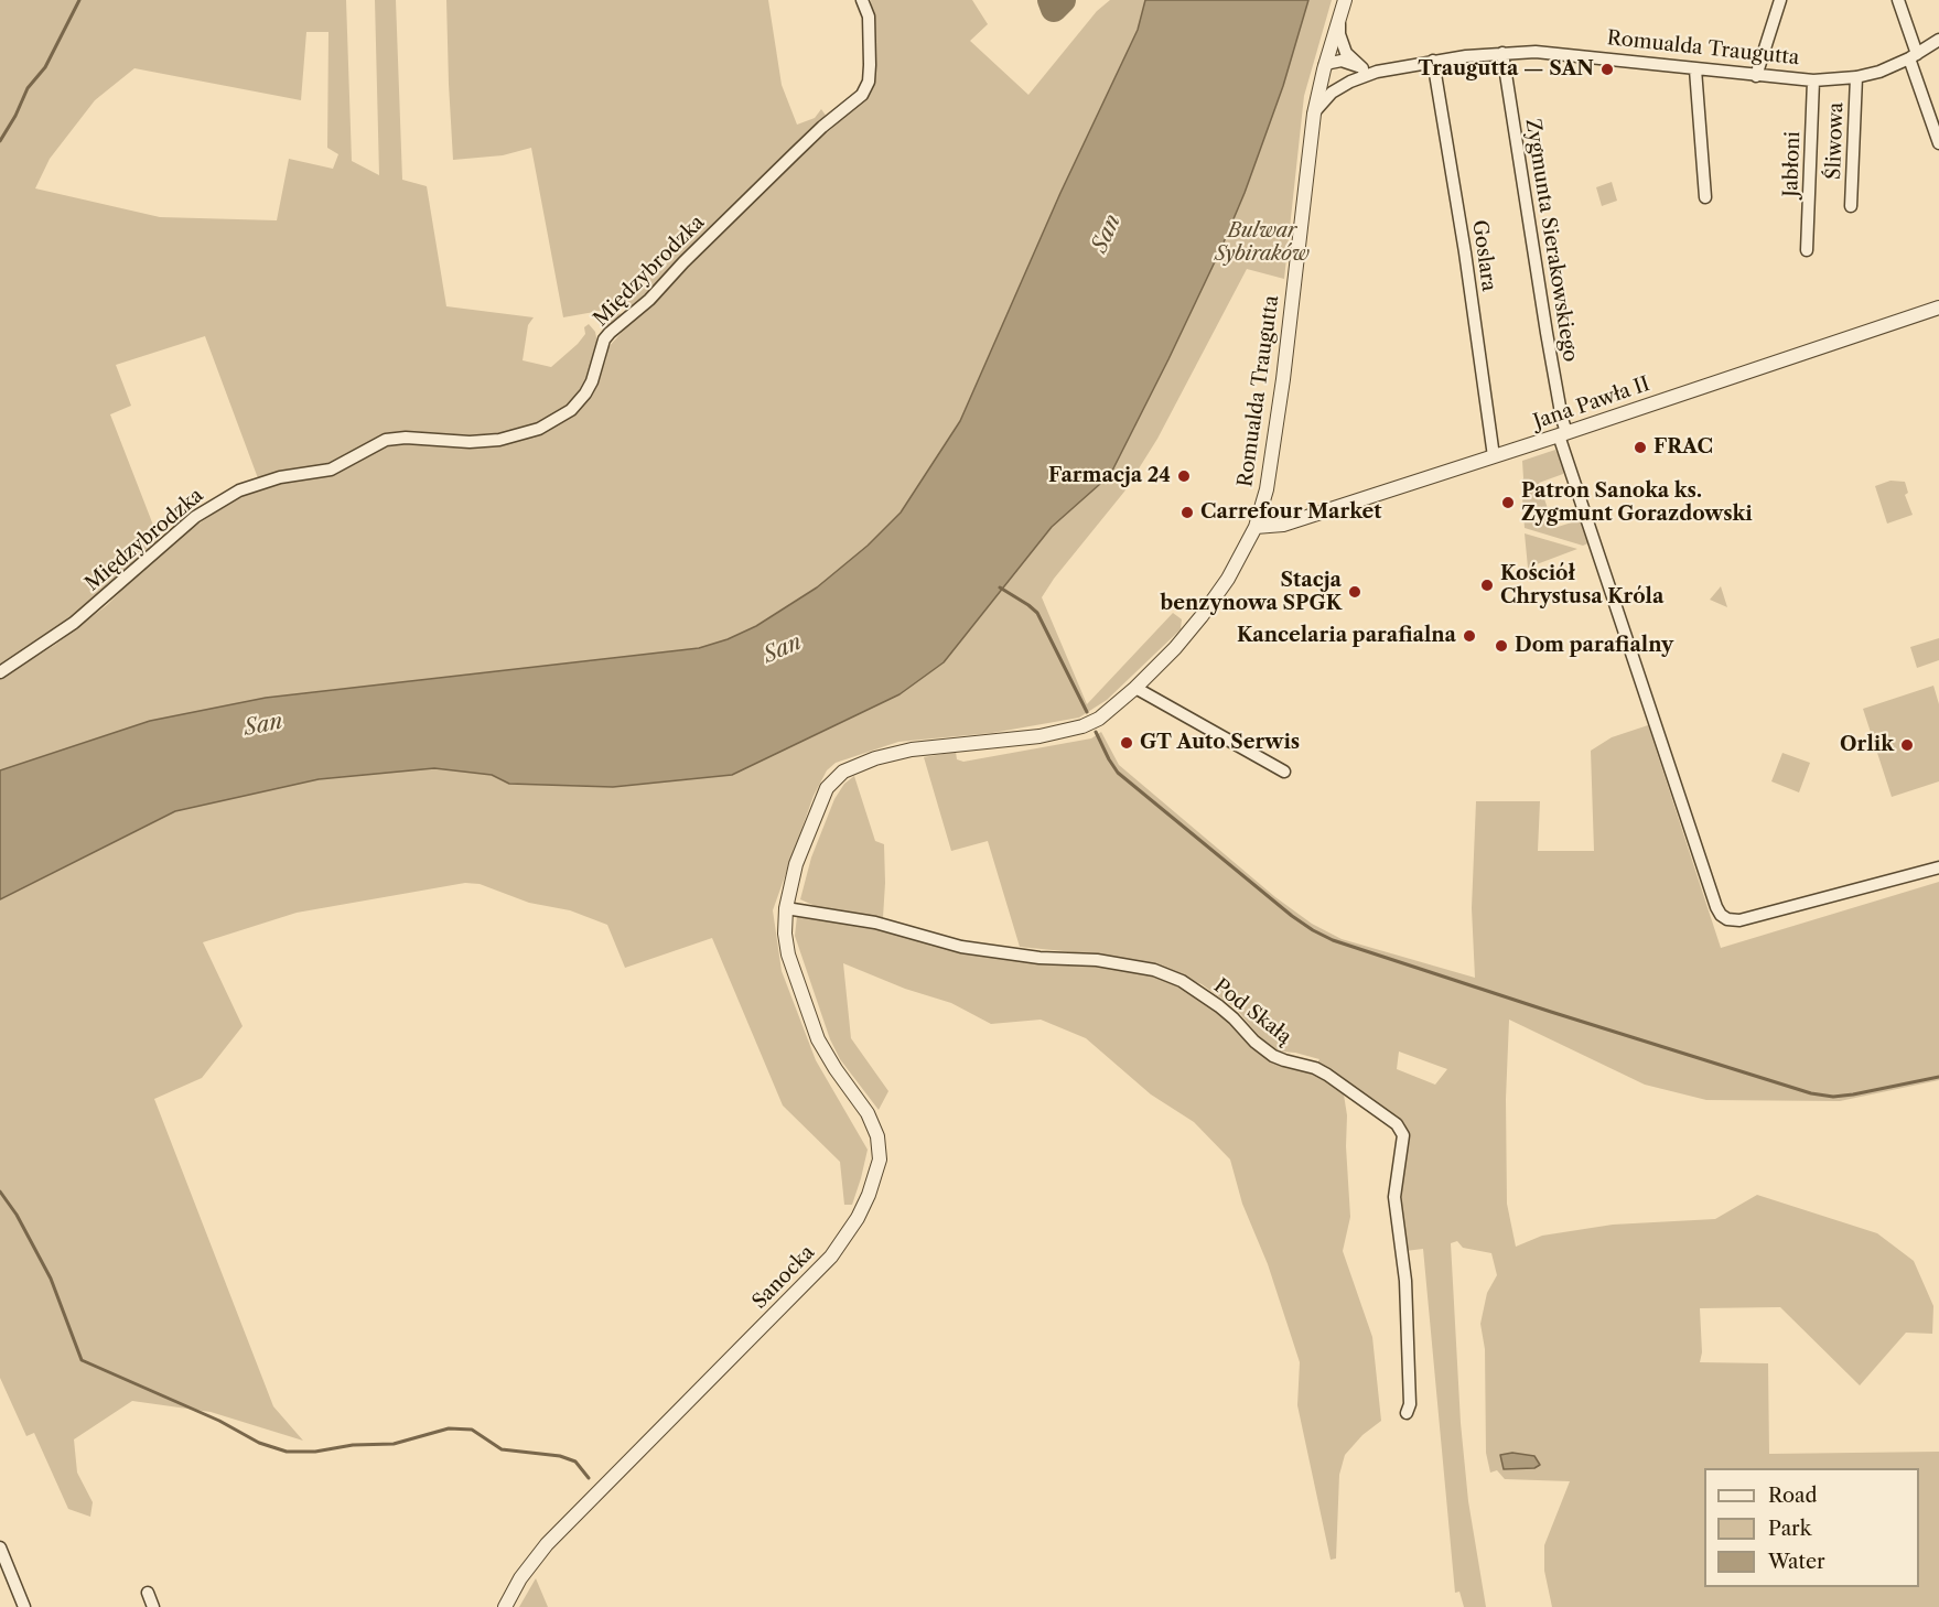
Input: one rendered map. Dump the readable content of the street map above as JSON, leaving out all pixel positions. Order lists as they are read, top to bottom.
{
  "streets": {
    "street": [
      "Romualda Traugutta",
      "Śliwowa",
      "Jabłoni",
      "Zygmunta Sierakowskiego",
      "Goslara",
      "Międzybrodzka",
      "Jana Pawła II",
      "Pod Skałą",
      "Sanocka"
    ]
  },
  "crossings": [
    ["Romualda Traugutta", "Śliwowa"],
    ["Romualda Traugutta", "Jabłoni"],
    ["Romualda Traugutta", "Zygmunta Sierakowskiego"],
    ["Romualda Traugutta", "Goslara"],
    ["Romualda Traugutta", "Jana Pawła II"],
    ["Romualda Traugutta", "Pod Skałą"],
    ["Romualda Traugutta", "Sanocka"],
    ["Zygmunta Sierakowskiego", "Jana Pawła II"],
    ["Goslara", "Jana Pawła II"],
    ["Pod Skałą", "Sanocka"]
  ],
  "water": ["San"],
  "parks": ["Bulwar Sybiraków"],
  "places": [
    "Traugutta — SAN",
    "FRAC",
    "Farmacja 24",
    "Patron Sanoka ks. Zygmunt Gorazdowski",
    "Carrefour Market",
    "Kościół Chrystusa Króla",
    "Stacja benzynowa SPGK",
    "Kancelaria parafialna",
    "Dom parafialny",
    "GT Auto Serwis",
    "Orlik"
  ],
  "legend": ["Road", "Park", "Water"]
}
